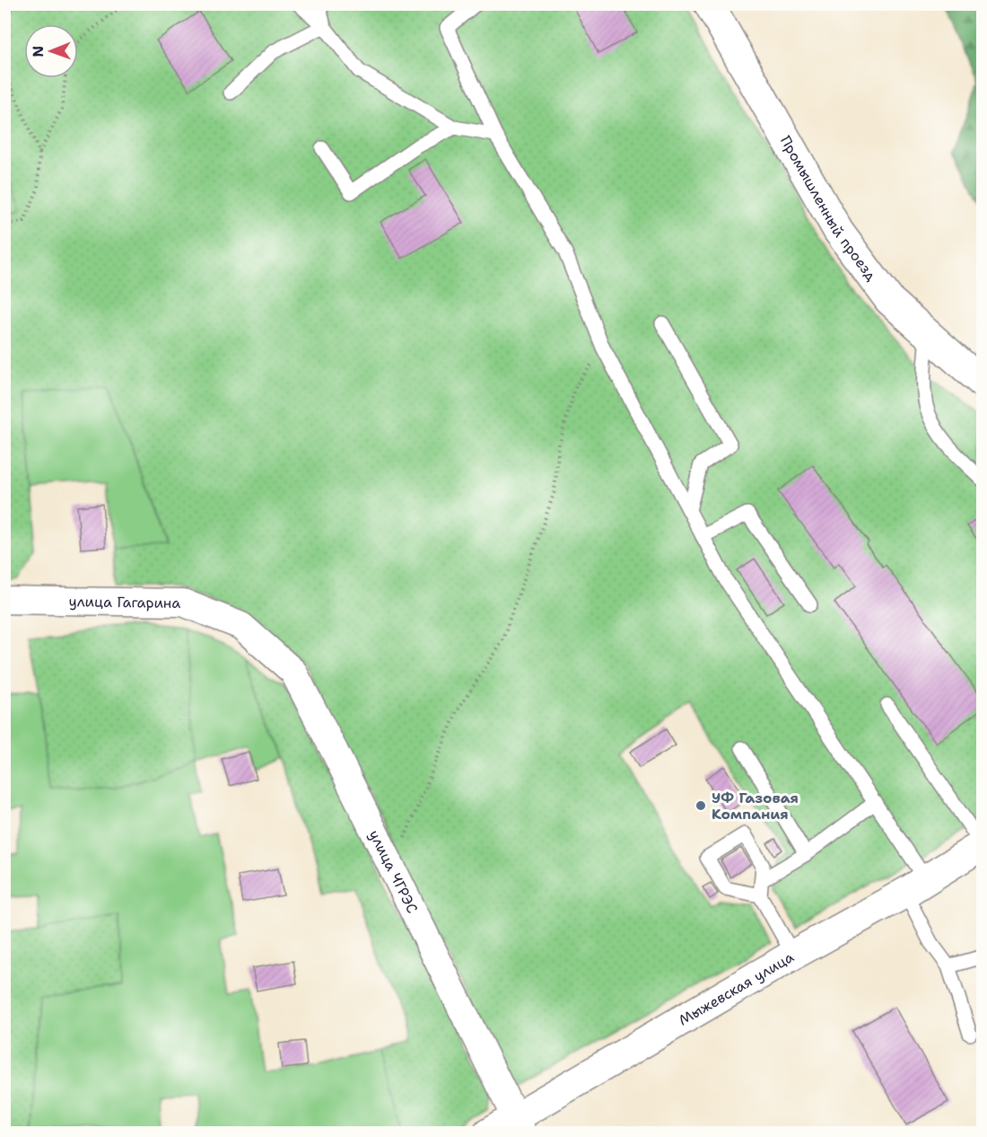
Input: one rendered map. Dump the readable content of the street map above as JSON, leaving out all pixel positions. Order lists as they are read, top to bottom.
{
  "streets": {
    "street": [
      "Промышленный проезд",
      "улица Гагарина",
      "улица ЧГРЭС",
      "Мыжевская улица"
    ]
  },
  "crossings": [
    ["улица Гагарина", "улица ЧГРЭС"],
    ["улица ЧГРЭС", "Мыжевская улица"]
  ],
  "places": ["УФ Газовая Компания"],
  "north": "left"
}
